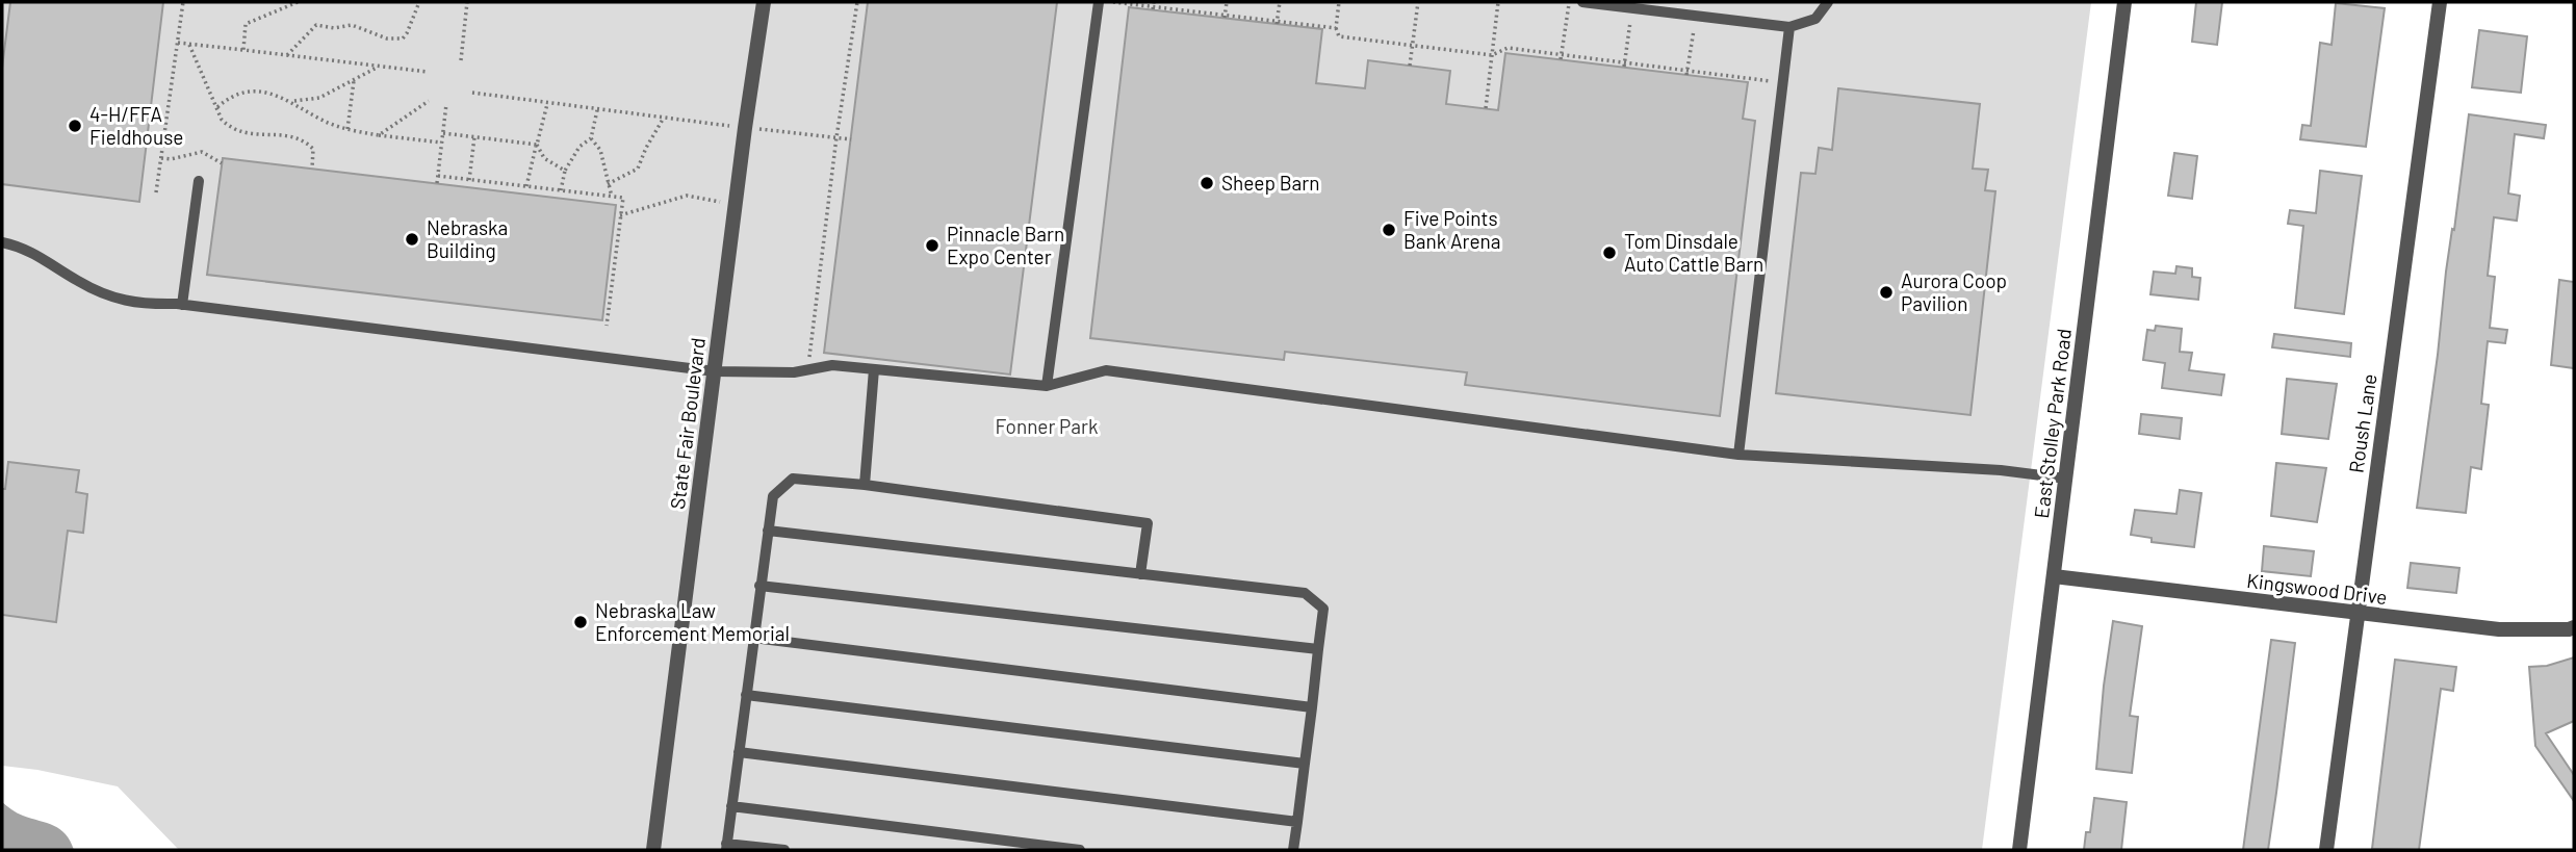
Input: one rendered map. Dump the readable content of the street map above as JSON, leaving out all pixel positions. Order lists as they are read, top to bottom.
{
  "streets": {
    "street": [
      "State Fair Boulevard",
      "East Stolley Park Road",
      "Roush Lane",
      "Kingswood Drive"
    ]
  },
  "crossings": [
    ["East Stolley Park Road", "Kingswood Drive"],
    ["Roush Lane", "Kingswood Drive"]
  ],
  "parks": ["Fonner Park"],
  "places": [
    "4-H/FFA Fieldhouse",
    "Sheep Barn",
    "Five Points Bank Arena",
    "Nebraska Building",
    "Pinnacle Barn Expo Center",
    "Tom Dinsdale Auto Cattle Barn",
    "Aurora Coop Pavilion",
    "Nebraska Law Enforcement Memorial"
  ]
}
